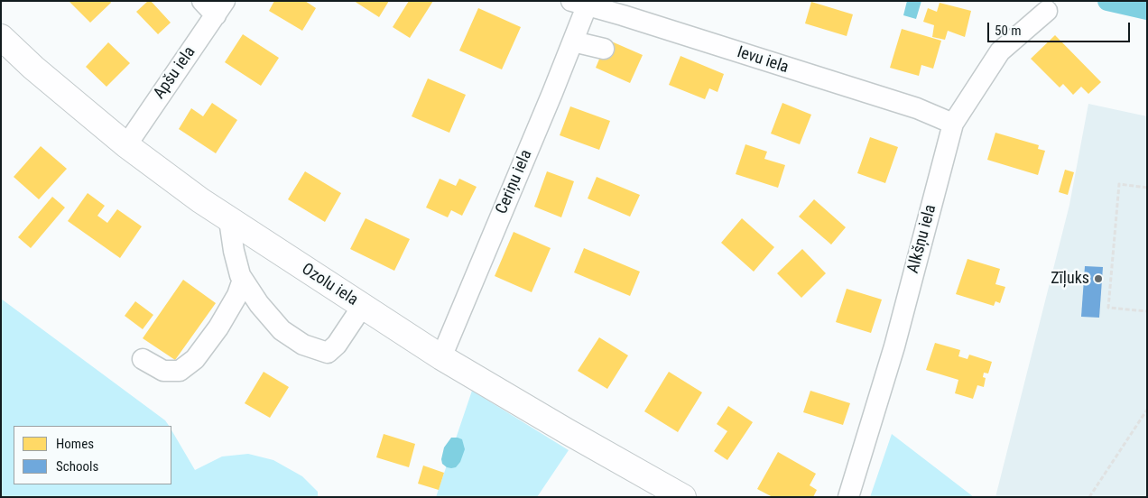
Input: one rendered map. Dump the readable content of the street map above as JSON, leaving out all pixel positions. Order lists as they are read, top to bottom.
{
  "streets": {
    "main road": ["Ozolu iela"],
    "street": [
      "Ievu iela",
      "Apšu iela",
      "Ceriņu iela",
      "Alkšņu iela"
    ]
  },
  "crossings": [
    ["Ievu iela", "Ceriņu iela"],
    ["Ievu iela", "Alkšņu iela"],
    ["Apšu iela", "Ozolu iela"],
    ["Ceriņu iela", "Ozolu iela"]
  ],
  "places": ["Zīļuks"],
  "legend": ["Homes", "Schools"],
  "scale_bar": "50 m"
}
